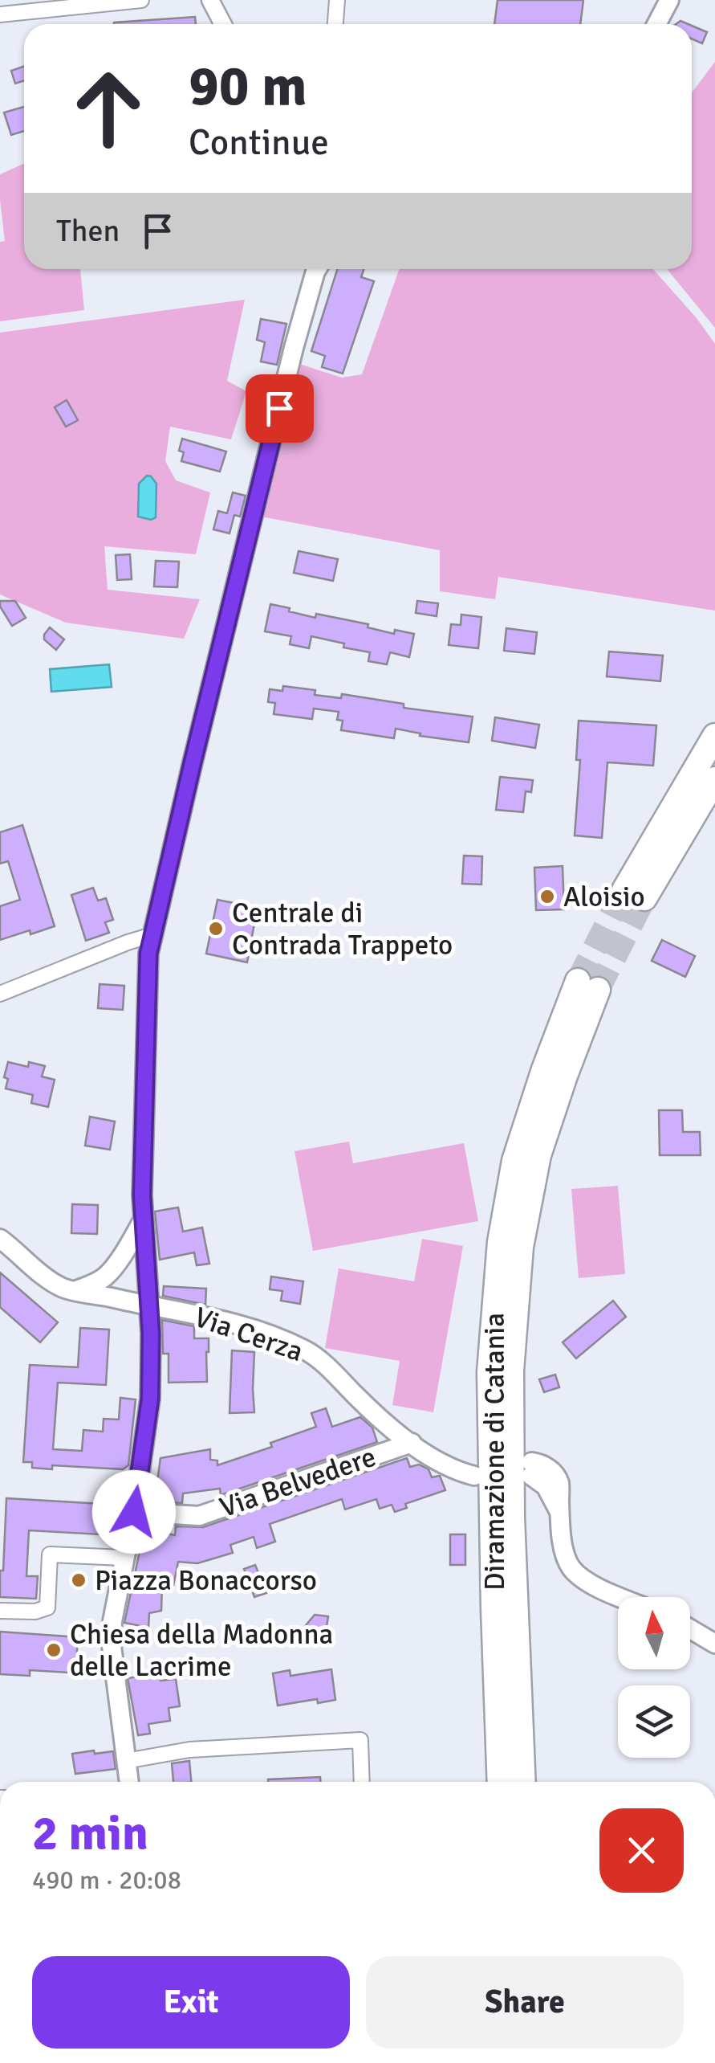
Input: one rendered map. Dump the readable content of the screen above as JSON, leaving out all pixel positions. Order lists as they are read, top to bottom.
{
  "streets": {
    "highway": ["Diramazione di Catania"],
    "main road": ["Via Cerza", "Via Belvedere"]
  },
  "crossings": [
    ["Via Cerza", "Via Belvedere"]
  ],
  "places": [
    "Aloisio",
    "Centrale di Contrada Trappeto",
    "Piazza Bonaccorso",
    "Chiesa della Madonna delle Lacrime"
  ],
  "north": "top",
  "page": {
    "turn": ["90 m", "Continue"],
    "then": "Then",
    "heading": ["2 min", "490 m · 20:08"],
    "buttons": ["Exit", "Share"]
  }
}
